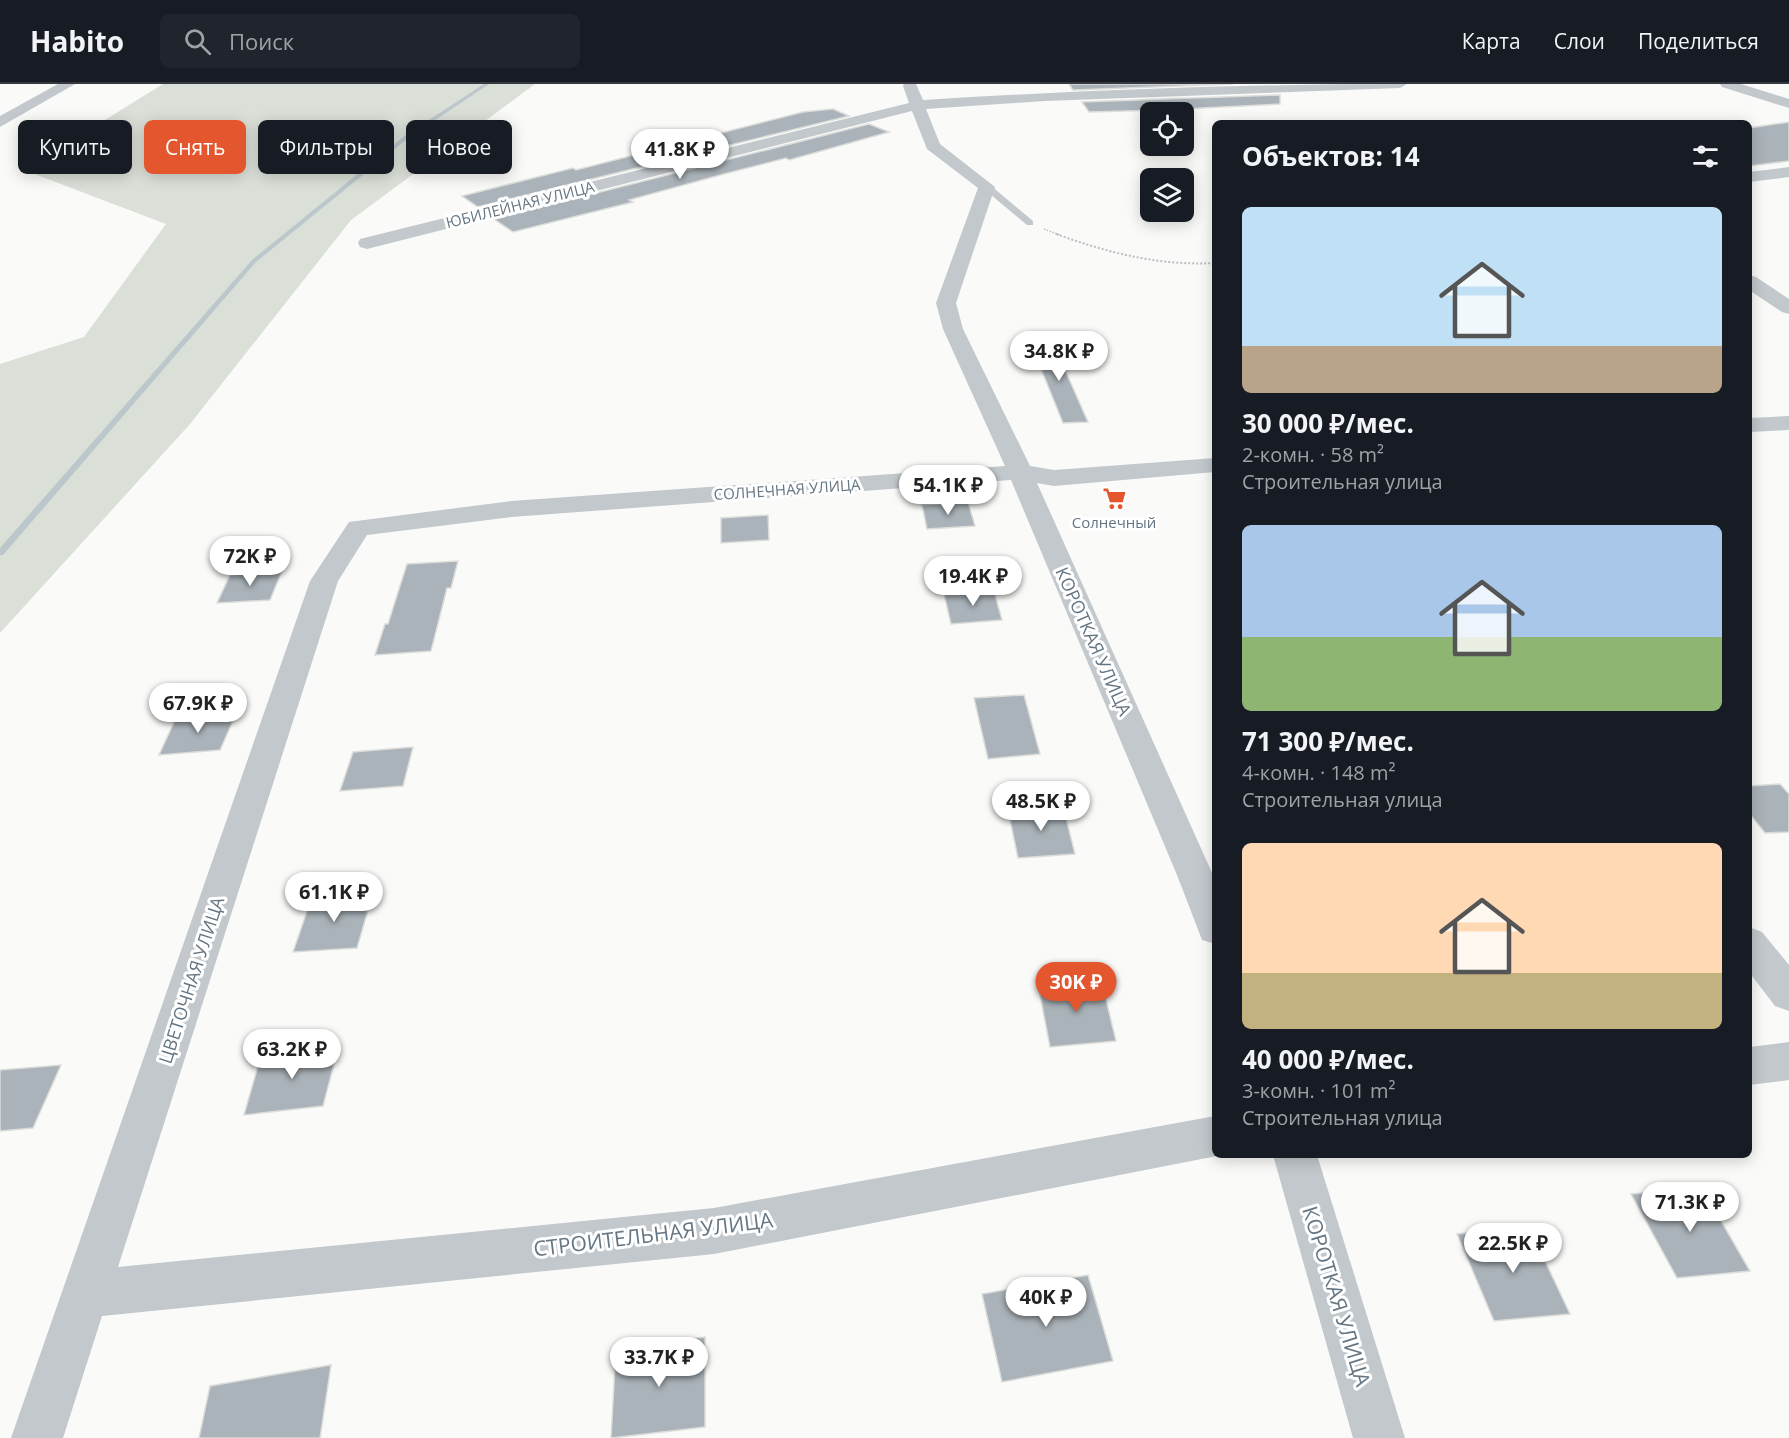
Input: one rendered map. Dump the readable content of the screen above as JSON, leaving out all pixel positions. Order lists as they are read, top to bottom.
{
  "streets": {
    "street": [
      "ЮБИЛЕЙНАЯ УЛИЦА",
      "СОЛНЕЧНАЯ УЛИЦА",
      "КОРОТКАЯ УЛИЦА",
      "ЦВЕТОЧНАЯ УЛИЦА",
      "СТРОИТЕЛЬНАЯ УЛИЦА"
    ]
  },
  "crossings": [
    ["СОЛНЕЧНАЯ УЛИЦА", "КОРОТКАЯ УЛИЦА"],
    ["СОЛНЕЧНАЯ УЛИЦА", "ЦВЕТОЧНАЯ УЛИЦА"],
    ["ЦВЕТОЧНАЯ УЛИЦА", "СТРОИТЕЛЬНАЯ УЛИЦА"]
  ],
  "places": {
    "supermarket": ["Солнечный"]
  },
  "page": {
    "header": "Habito",
    "search": "Поиск",
    "nav": ["Карта", "Слои", "Поделиться"],
    "chip": [
      "Купить",
      "Снять",
      "Фильтры",
      "Новое"
    ],
    "heading": "Объектов: 14",
    "price": [
      "41.8K ₽",
      "34.8K ₽",
      "54.1K ₽",
      "72K ₽",
      "19.4K ₽",
      "67.9K ₽",
      "48.5K ₽",
      "61.1K ₽",
      "30K ₽",
      "63.2K ₽",
      "71.3K ₽",
      "22.5K ₽",
      "40K ₽",
      "33.7K ₽"
    ],
    "list": [
      {
        "name": "30 000 ₽/мес.",
        "note": "2-комн. · 58 m² · Строительная улица"
      },
      {
        "name": "71 300 ₽/мес.",
        "note": "4-комн. · 148 m² · Строительная улица"
      },
      {
        "name": "40 000 ₽/мес.",
        "note": "3-комн. · 101 m² · Строительная улица"
      }
    ]
  }
}
